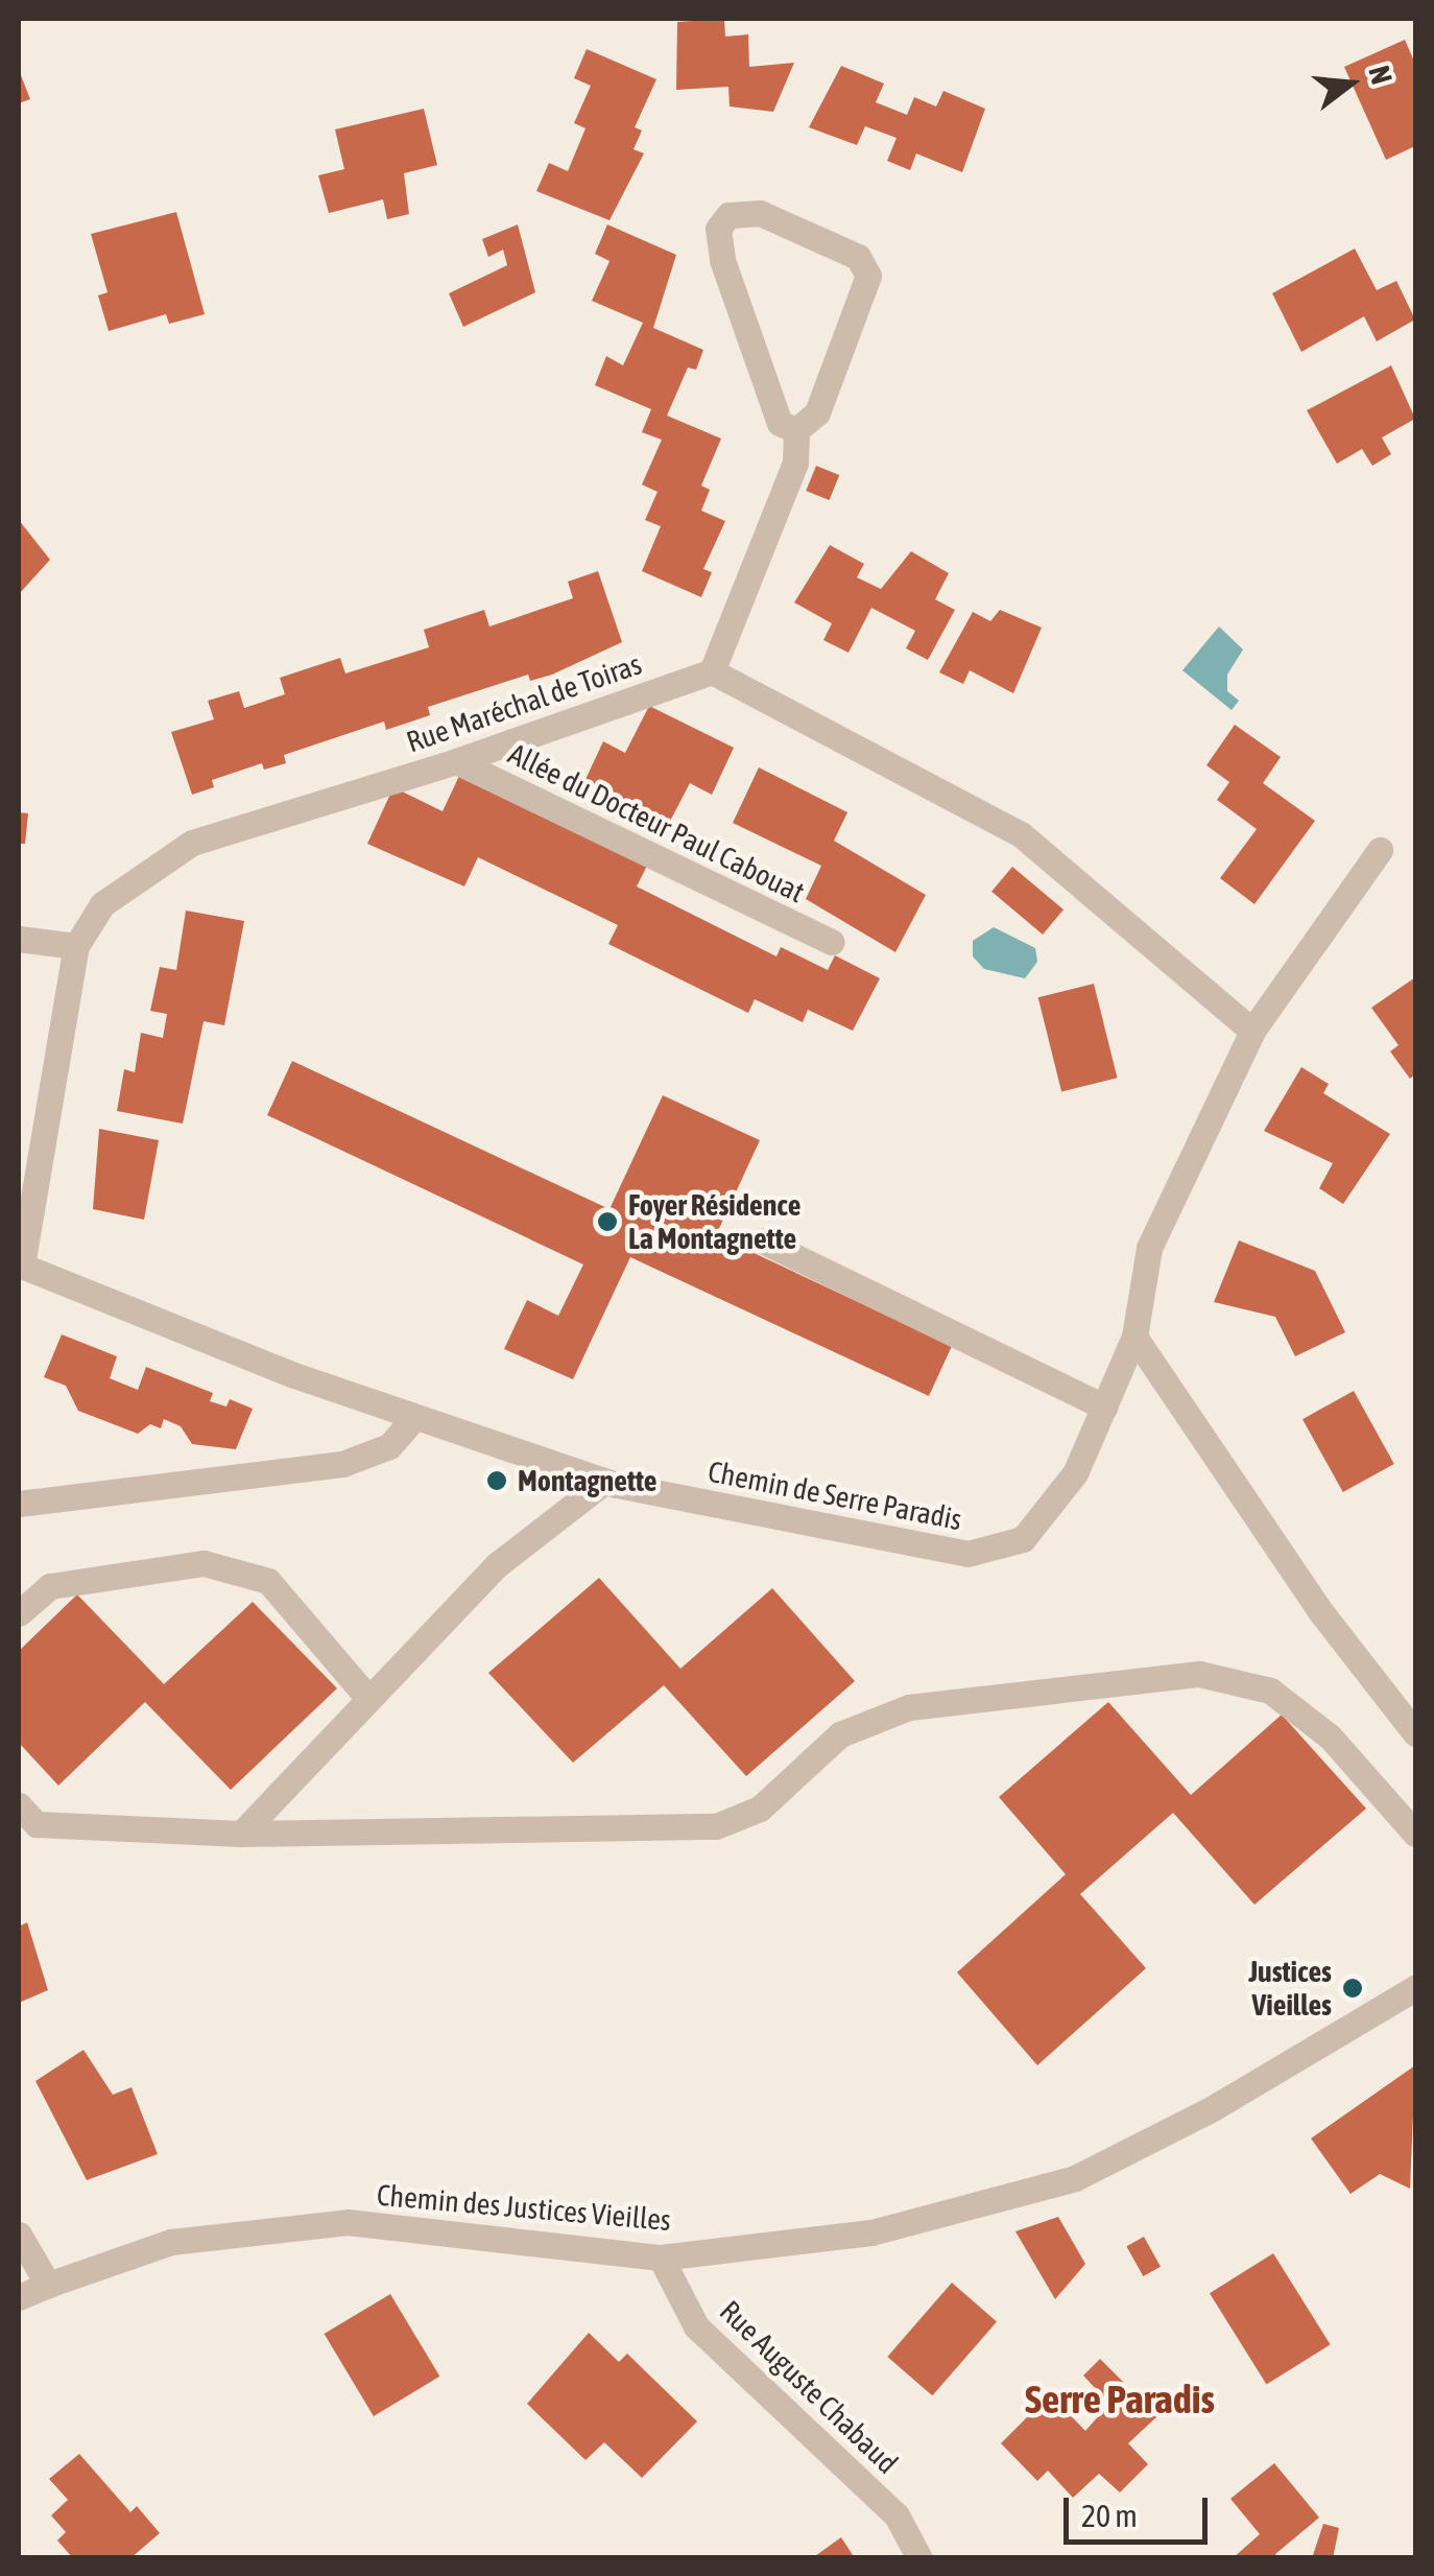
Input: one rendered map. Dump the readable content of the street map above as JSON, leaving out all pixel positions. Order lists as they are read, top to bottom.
{
  "streets": {
    "street": [
      "Rue Maréchal de Toiras",
      "Allée du Docteur Paul Cabouat",
      "Chemin de Serre Paradis",
      "Chemin des Justices Vieilles",
      "Rue Auguste Chabaud"
    ]
  },
  "crossings": [
    ["Rue Maréchal de Toiras", "Allée du Docteur Paul Cabouat"],
    ["Rue Maréchal de Toiras", "Chemin de Serre Paradis"],
    ["Chemin des Justices Vieilles", "Rue Auguste Chabaud"]
  ],
  "districts": ["Serre Paradis"],
  "places": ["Foyer Résidence La Montagnette", "Montagnette", "Justices Vieilles"],
  "scale_bar": "20 m",
  "north": "right"
}
